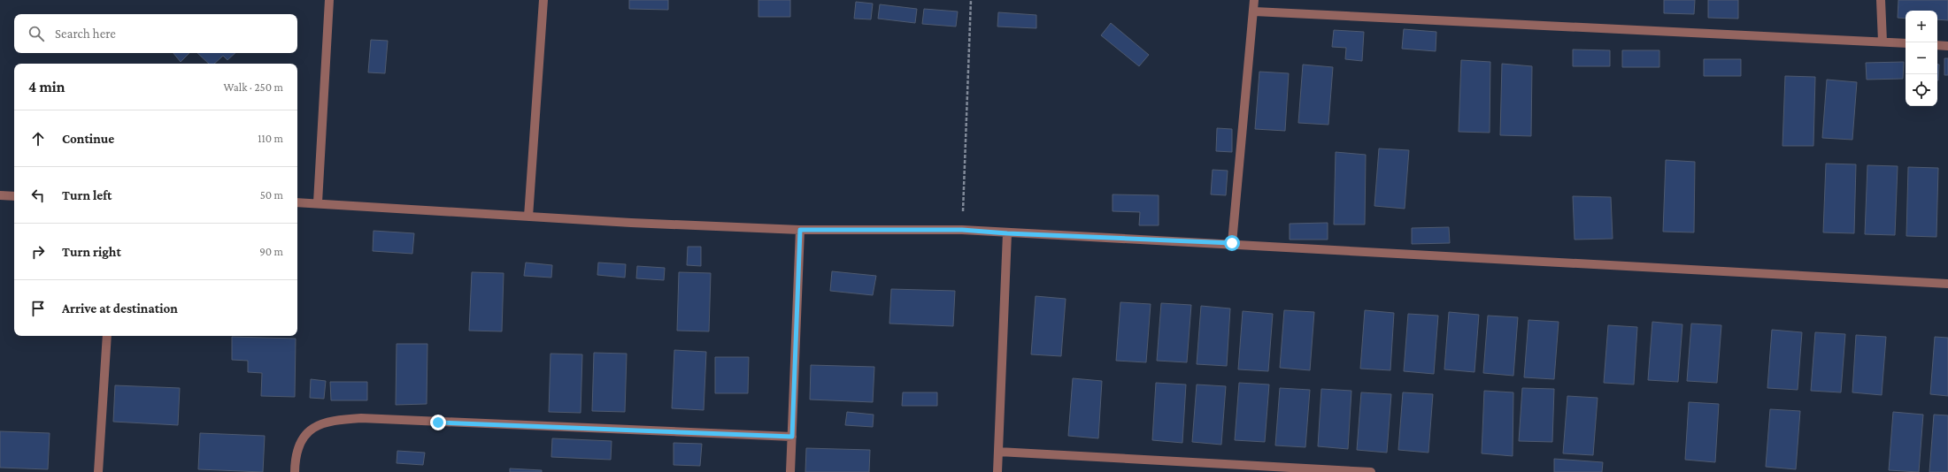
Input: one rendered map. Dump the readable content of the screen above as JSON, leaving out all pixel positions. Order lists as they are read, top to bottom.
{
  "page": {
    "map_buttons": ["+", "−"],
    "search": "Search here",
    "heading": ["4 min", "Walk · 250 m"],
    "list": [
      ["Continue", "110 m"],
      ["Turn left", "50 m"],
      ["Turn right", "90 m"],
      "Arrive at destination"
    ]
  }
}
